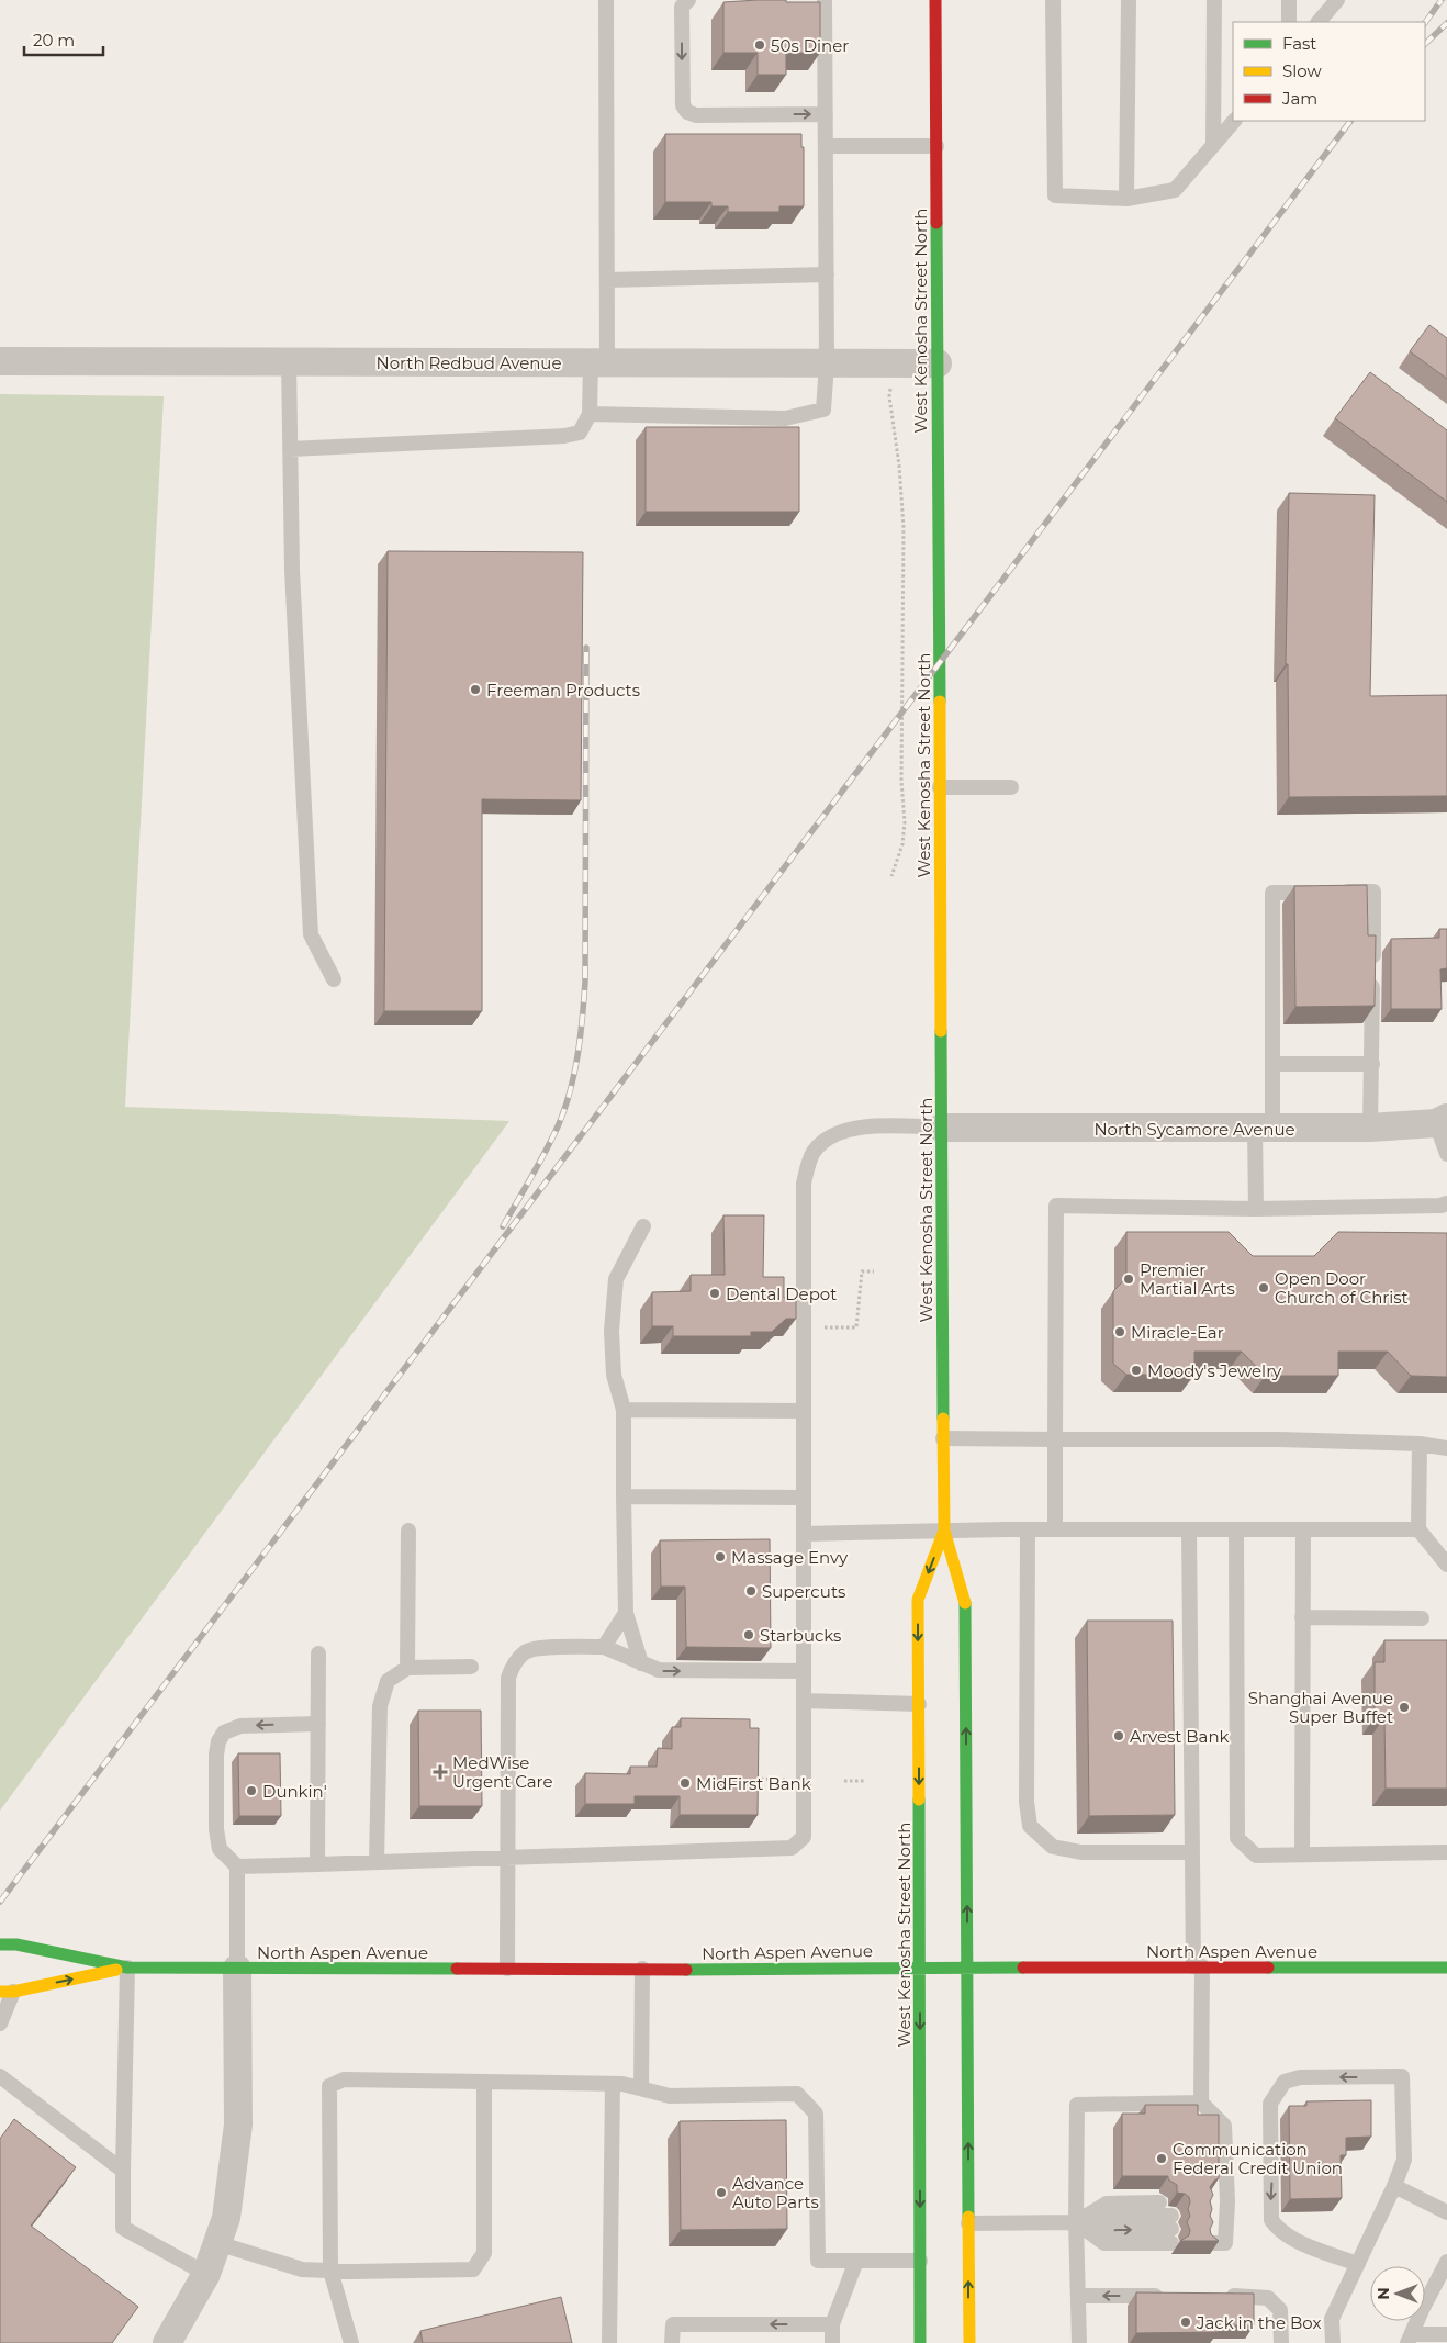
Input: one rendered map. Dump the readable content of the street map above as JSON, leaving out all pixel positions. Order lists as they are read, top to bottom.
{
  "streets": {
    "main road": ["West Kenosha Street North", "North Aspen Avenue"],
    "street": ["North Redbud Avenue", "North Sycamore Avenue"]
  },
  "crossings": [
    ["West Kenosha Street North", "North Redbud Avenue"],
    ["West Kenosha Street North", "North Sycamore Avenue"],
    ["West Kenosha Street North", "North Aspen Avenue"]
  ],
  "places": {
    "other": [
      "50s Diner",
      "Freeman Products",
      "Premier Martial Arts",
      "Open Door Church of Christ",
      "Dental Depot",
      "Miracle-Ear",
      "Moody's Jewelry",
      "Massage Envy",
      "Supercuts",
      "Starbucks",
      "Shanghai Avenue Super Buffet",
      "Arvest Bank",
      "MidFirst Bank",
      "Dunkin'",
      "Communication Federal Credit Union",
      "Advance Auto Parts",
      "Jack in the Box"
    ],
    "health": ["MedWise Urgent Care"]
  },
  "legend": ["Fast", "Slow", "Jam"],
  "scale_bar": "20 m",
  "north": "left"
}
